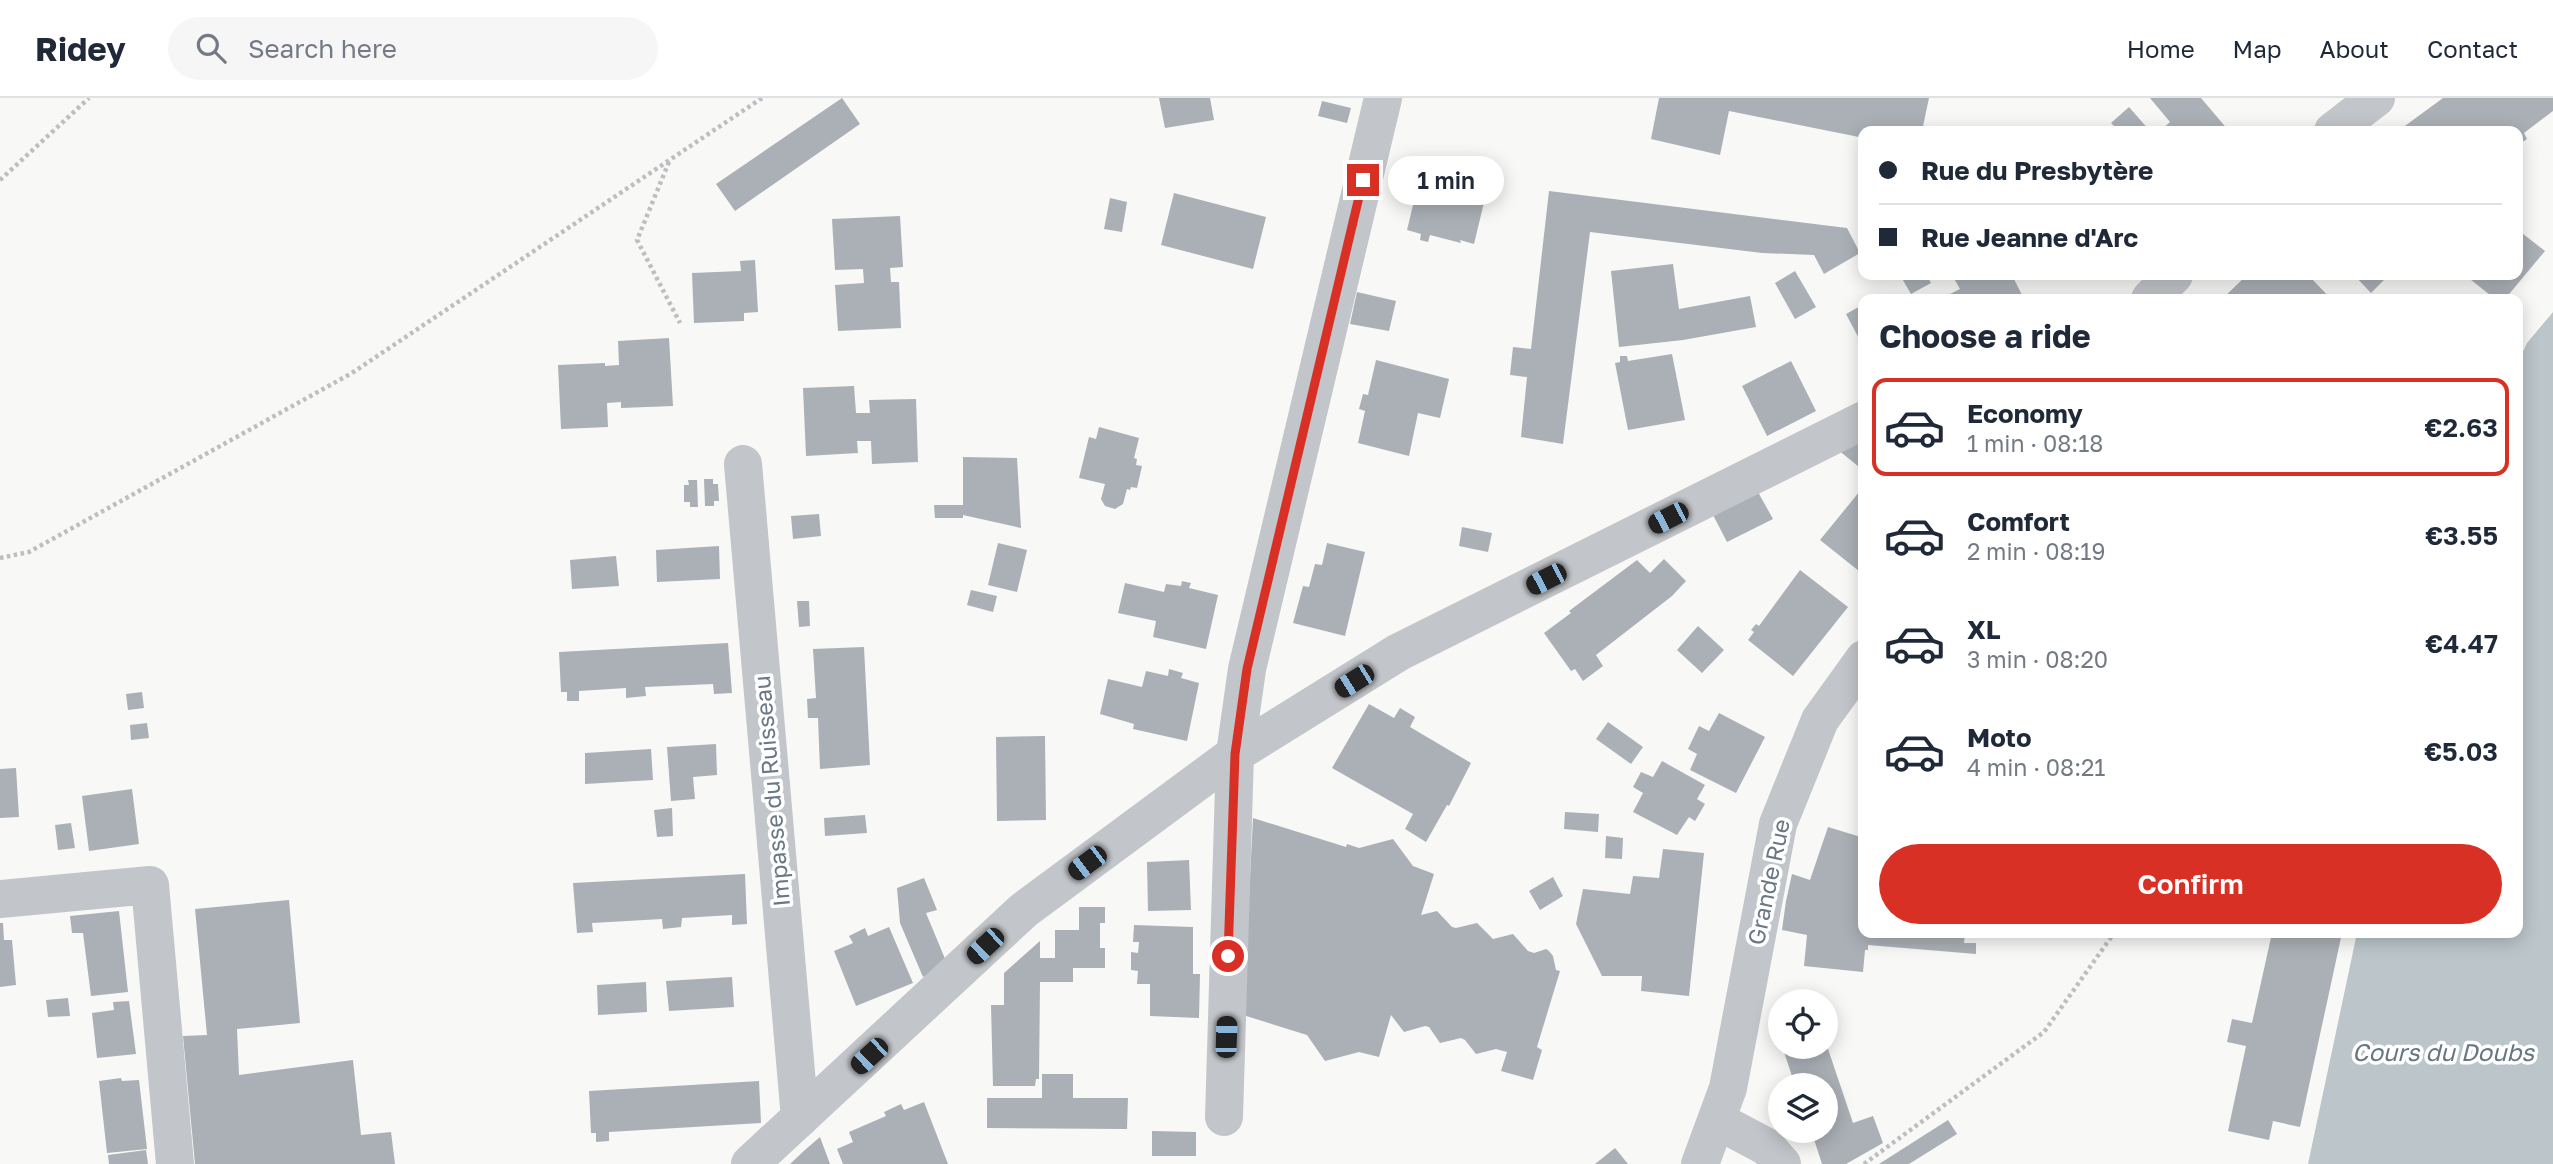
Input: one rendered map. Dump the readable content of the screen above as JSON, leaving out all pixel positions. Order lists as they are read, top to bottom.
{
  "streets": {
    "street": ["Impasse du Ruisseau", "Grande Rue"]
  },
  "water": ["Cours du Doubs"],
  "page": {
    "header": "Ridey",
    "search": "Search here",
    "nav": [
      "Home",
      "Map",
      "About",
      "Contact"
    ],
    "banner": ["Rue du Presbytère", "Rue Jeanne d'Arc"],
    "bubble": "1 min",
    "heading": "Choose a ride",
    "list": [
      {
        "name": "Economy",
        "note": "1 min · 08:18",
        "value": "€2.63"
      },
      {
        "name": "Comfort",
        "note": "2 min · 08:19",
        "value": "€3.55"
      },
      {
        "name": "XL",
        "note": "3 min · 08:20",
        "value": "€4.47"
      },
      {
        "name": "Moto",
        "note": "4 min · 08:21",
        "value": "€5.03"
      }
    ],
    "buttons": "Confirm"
  }
}
